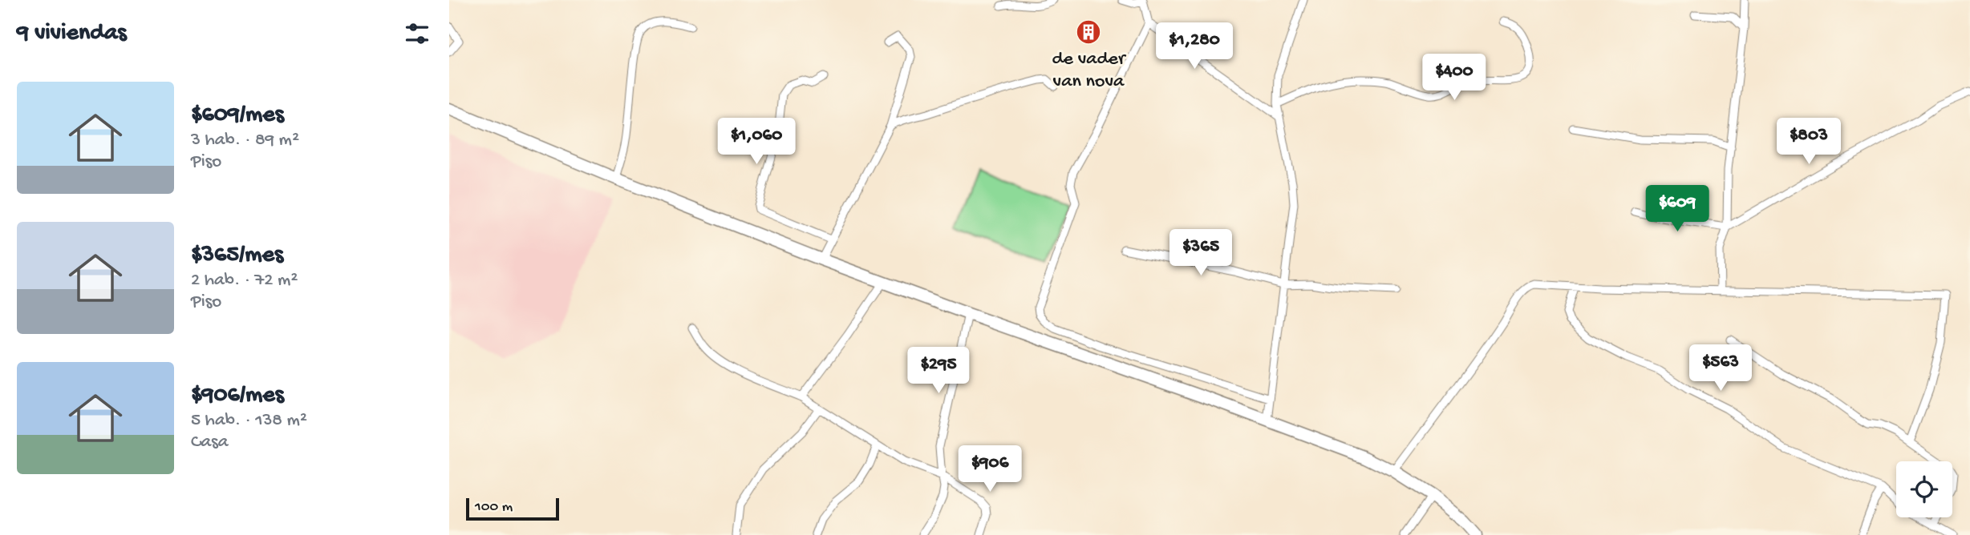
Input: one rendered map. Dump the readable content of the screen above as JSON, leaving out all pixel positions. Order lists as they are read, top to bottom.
{
  "places": {
    "building": ["de vader van nova"]
  },
  "scale_bar": "100 m",
  "page": {
    "heading": "9 viviendas",
    "price": [
      "$1,280",
      "$400",
      "$1,060",
      "$803",
      "$609",
      "$365",
      "$563",
      "$295",
      "$906"
    ],
    "list": [
      {
        "name": "$609/mes",
        "note": "3 hab. · 89 m² · Piso"
      },
      {
        "name": "$365/mes",
        "note": "2 hab. · 72 m² · Piso"
      },
      {
        "name": "$906/mes",
        "note": "5 hab. · 138 m² · Casa"
      }
    ],
    "scale": "100 m"
  }
}
